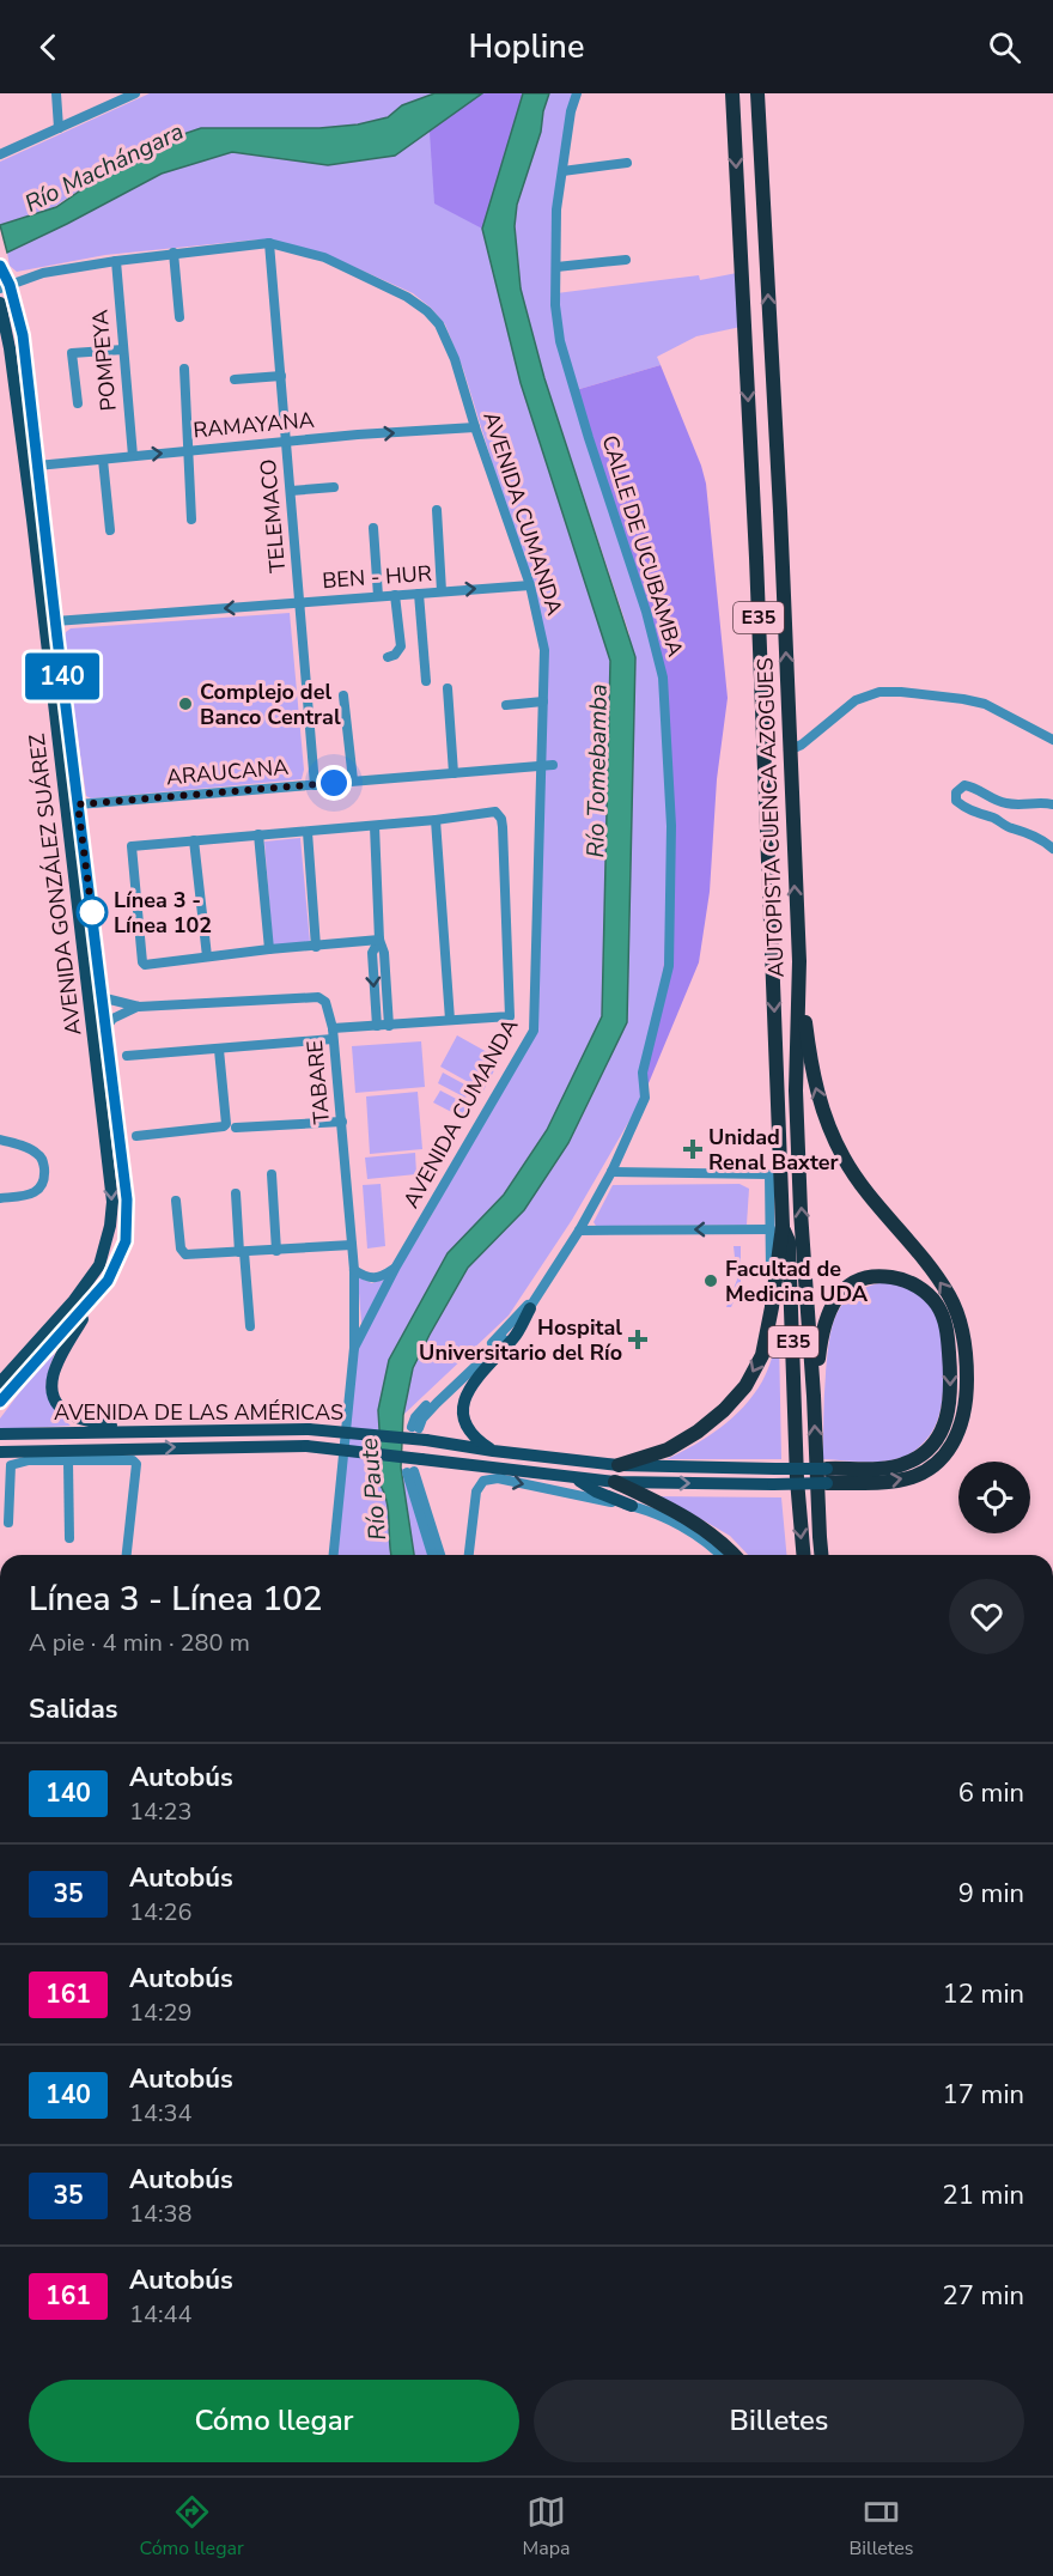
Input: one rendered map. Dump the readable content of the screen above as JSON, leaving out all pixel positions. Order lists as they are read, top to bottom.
{
  "streets": {
    "highway": ["E35", "AUTOPISTA CUENCA AZOGUES"],
    "main road": ["AVENIDA GONZÁLEZ SUÁREZ", "AVENIDA DE LAS AMÉRICAS"],
    "street": [
      "POMPEYA",
      "RAMAYANA",
      "AVENIDA CUMANDA",
      "TELEMACO",
      "CALLE DE UCUBAMBA",
      "BEN - HUR",
      "ARAUCANA",
      "TABARE"
    ]
  },
  "crossings": [
    ["POMPEYA", "RAMAYANA"],
    ["POMPEYA", "AVENIDA CUMANDA"],
    ["RAMAYANA", "AVENIDA CUMANDA"],
    ["RAMAYANA", "TELEMACO"],
    ["RAMAYANA", "AVENIDA GONZÁLEZ SUÁREZ"],
    ["AVENIDA CUMANDA", "TELEMACO"],
    ["AVENIDA CUMANDA", "BEN - HUR"],
    ["AVENIDA CUMANDA", "ARAUCANA"],
    ["AVENIDA CUMANDA", "AVENIDA GONZÁLEZ SUÁREZ"],
    ["AVENIDA CUMANDA", "TABARE"],
    ["TELEMACO", "BEN - HUR"],
    ["TELEMACO", "ARAUCANA"],
    ["BEN - HUR", "AVENIDA GONZÁLEZ SUÁREZ"],
    ["E35", "AUTOPISTA CUENCA AZOGUES"],
    ["ARAUCANA", "AVENIDA GONZÁLEZ SUÁREZ"],
    ["AVENIDA GONZÁLEZ SUÁREZ", "TABARE"]
  ],
  "one_way": ["RAMAYANA"],
  "water": ["Río Machángara", "Río Tomebamba", "Río Paute"],
  "places": {
    "other": ["Complejo del Banco Central", "Línea 3 - Línea 102", "Facultad de Medicina UDA"],
    "health": ["Unidad Renal Baxter", "Hospital Universitario del Río"]
  },
  "lines": ["bus line 140"],
  "page": {
    "header": "Hopline",
    "on_map": "140",
    "heading": [
      ["Línea 3 - Línea 102", "A pie · 4 min · 280 m"],
      "Salidas"
    ],
    "list": [
      {
        "mark": "140",
        "name": "Autobús",
        "note": "14:23",
        "value": "6 min"
      },
      {
        "mark": "35",
        "name": "Autobús",
        "note": "14:26",
        "value": "9 min"
      },
      {
        "mark": "161",
        "name": "Autobús",
        "note": "14:29",
        "value": "12 min"
      },
      {
        "mark": "140",
        "name": "Autobús",
        "note": "14:34",
        "value": "17 min"
      },
      {
        "mark": "35",
        "name": "Autobús",
        "note": "14:38",
        "value": "21 min"
      },
      {
        "mark": "161",
        "name": "Autobús",
        "note": "14:44",
        "value": "27 min"
      }
    ],
    "buttons": ["Cómo llegar", "Billetes"],
    "tabs": ["Cómo llegar", "Mapa", "Billetes"]
  }
}
